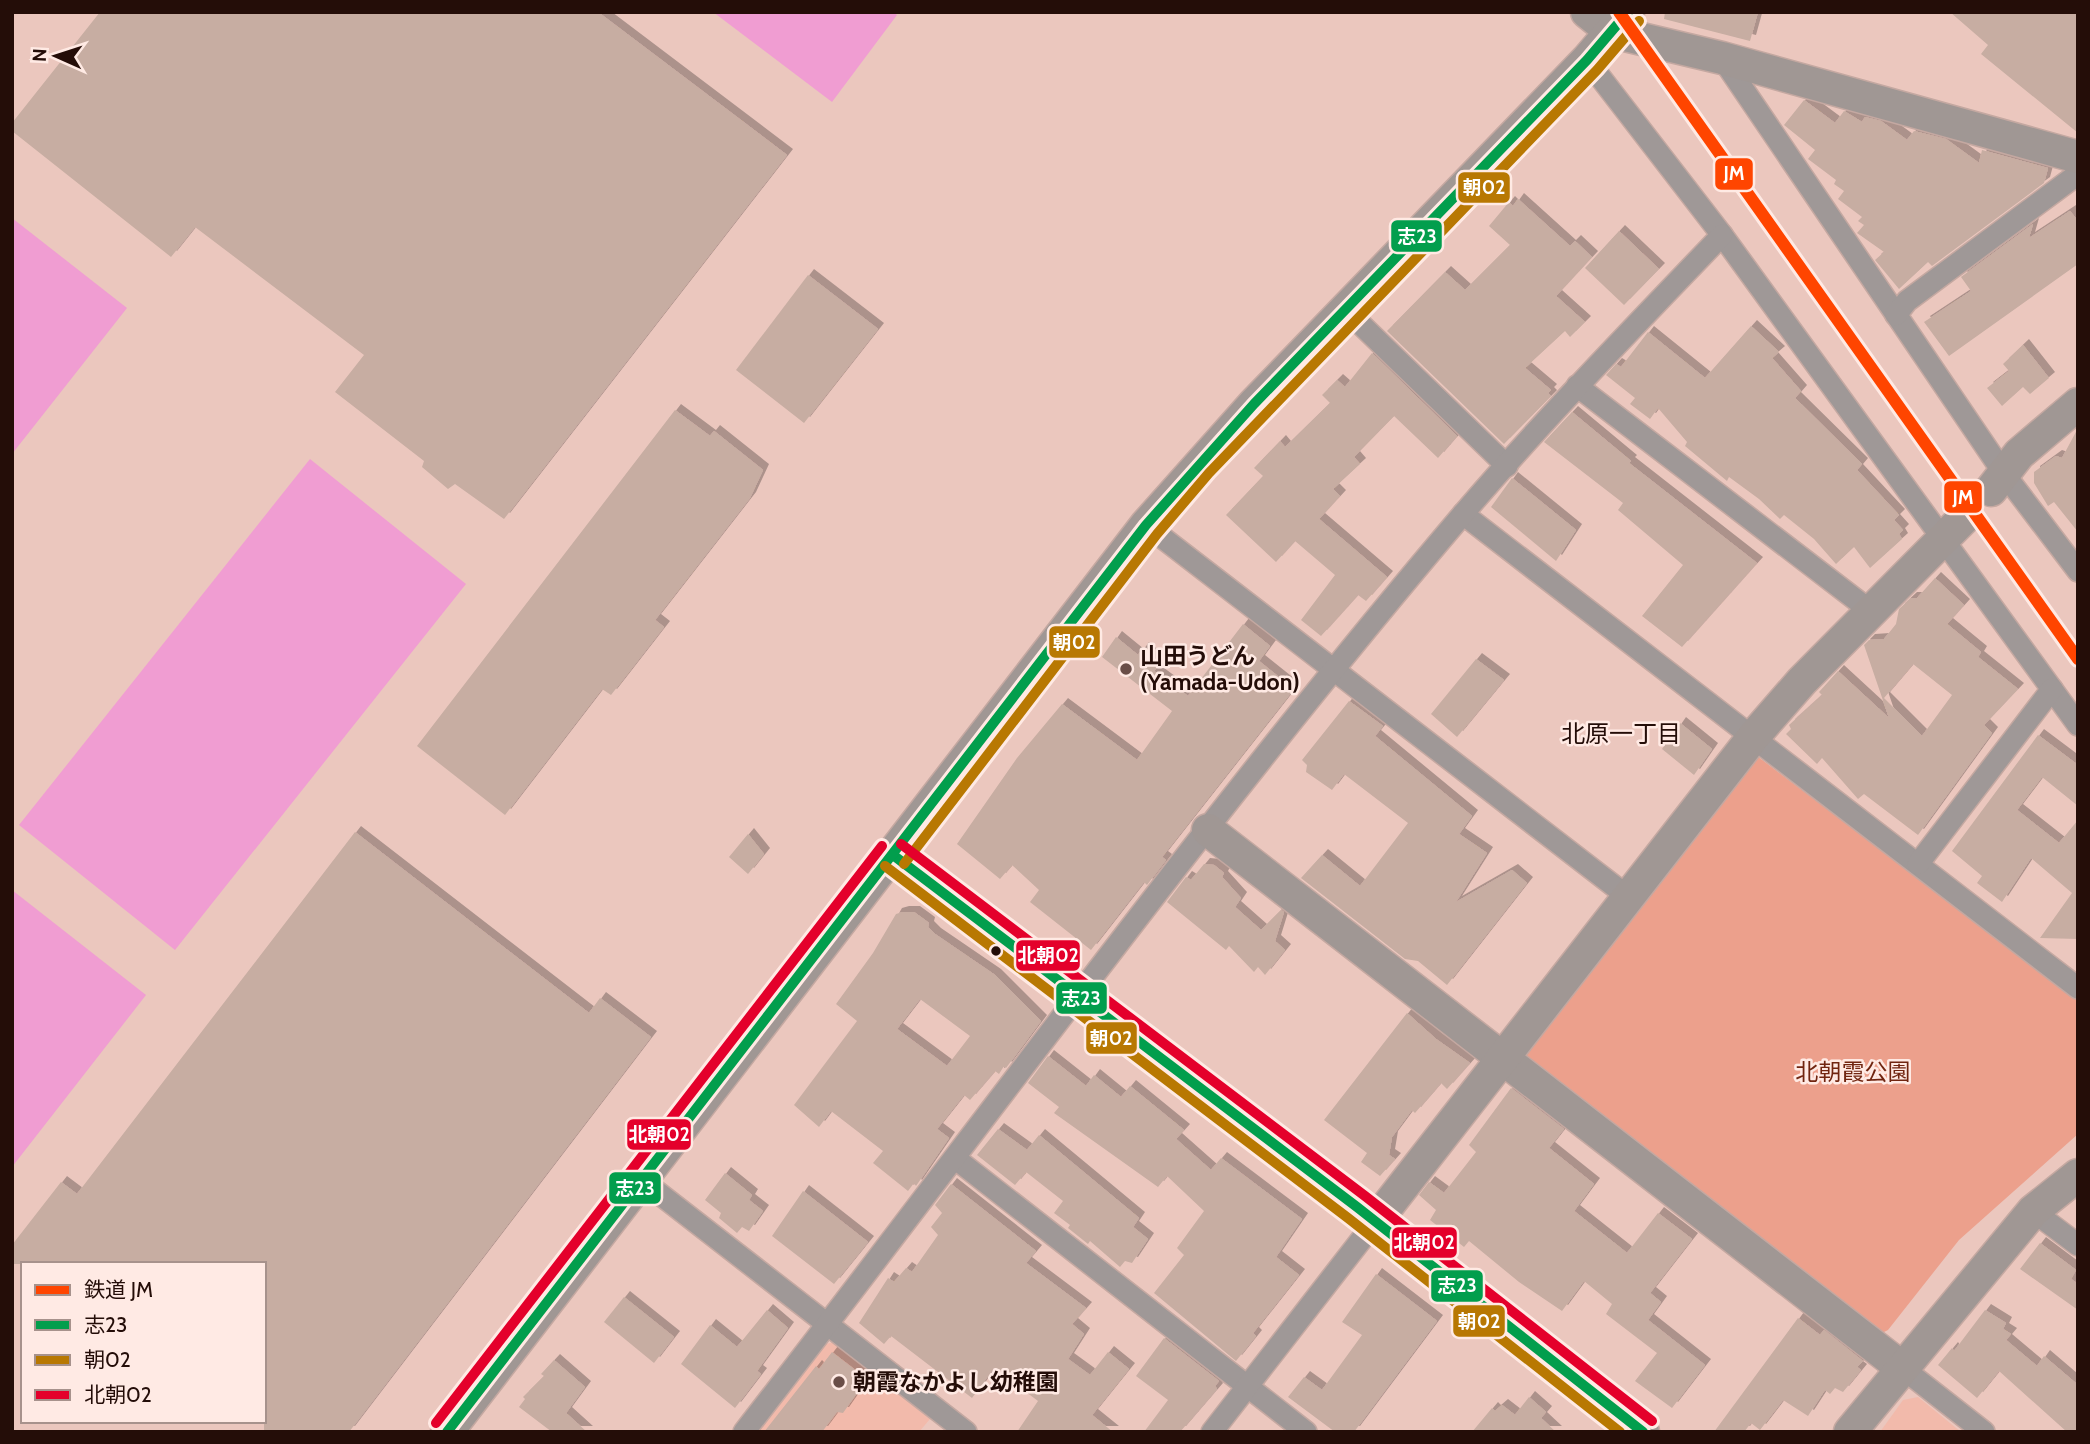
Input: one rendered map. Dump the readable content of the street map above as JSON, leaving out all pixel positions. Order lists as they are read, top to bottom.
{
  "districts": ["北原一丁目"],
  "parks": ["北朝霞公園"],
  "places": ["山田うどん (Yamada-Udon)", "朝霞なかよし幼稚園"],
  "lines": [
    "rail line JM",
    "transit line 志23",
    "transit line 朝02",
    "transit line 北朝02"
  ],
  "legend": [
    "鉄道 JM",
    "志23",
    "朝02",
    "北朝02"
  ],
  "north": "left"
}
